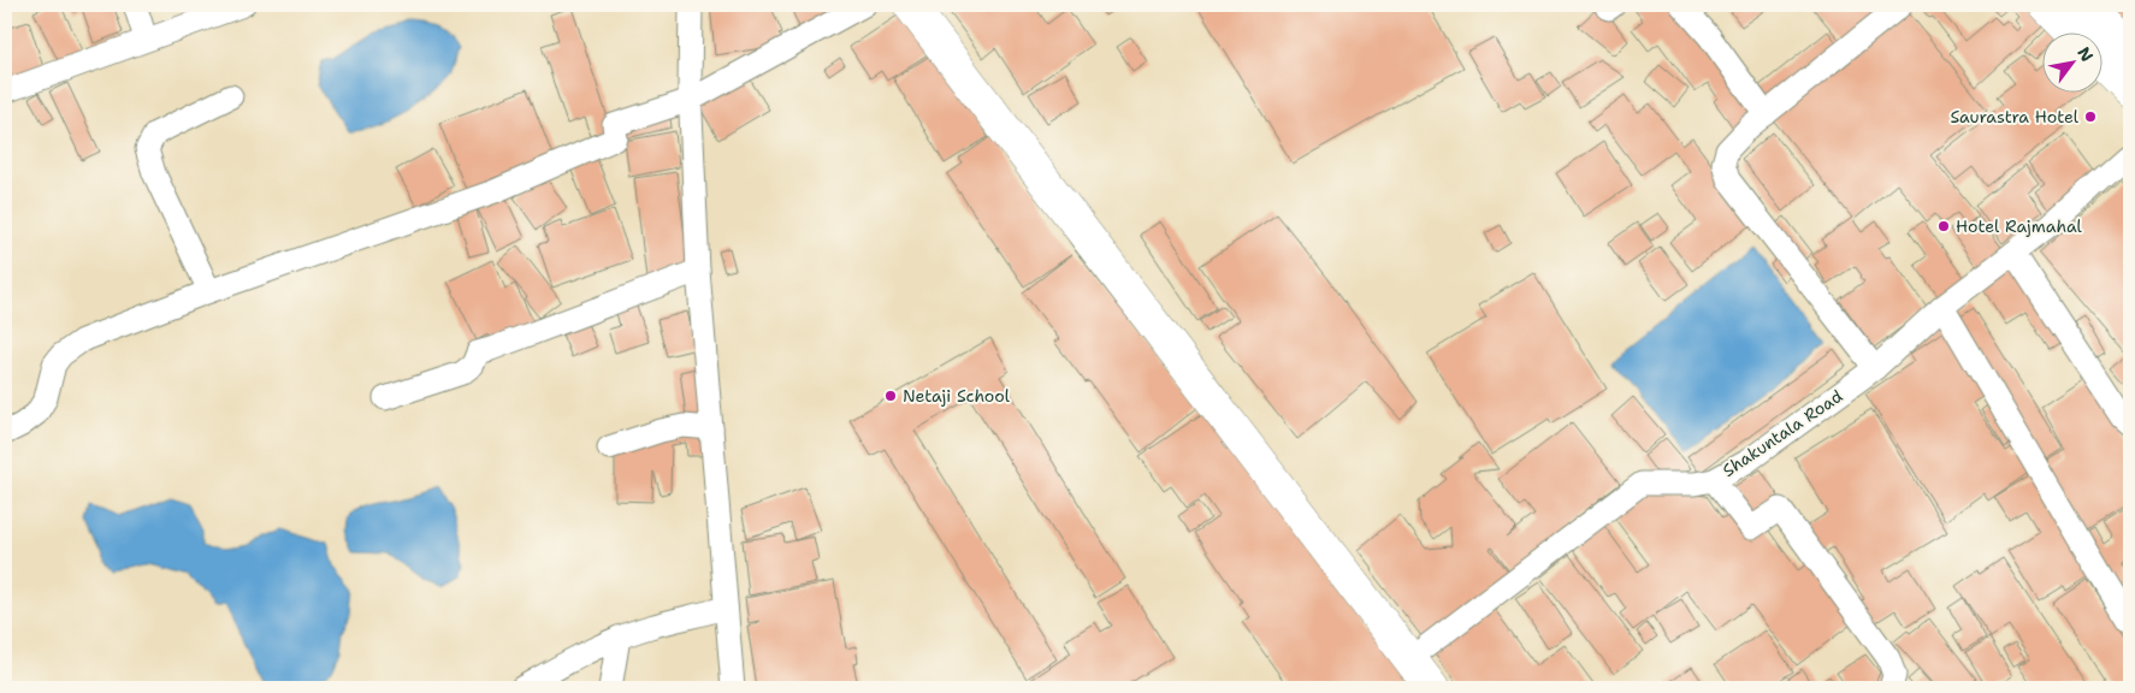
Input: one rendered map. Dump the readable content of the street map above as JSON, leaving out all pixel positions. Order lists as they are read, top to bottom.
{
  "streets": {
    "street": ["Shakuntala Road"]
  },
  "places": ["Saurastra Hotel", "Hotel Rajmahal", "Netaji School"],
  "north": "top right"
}
